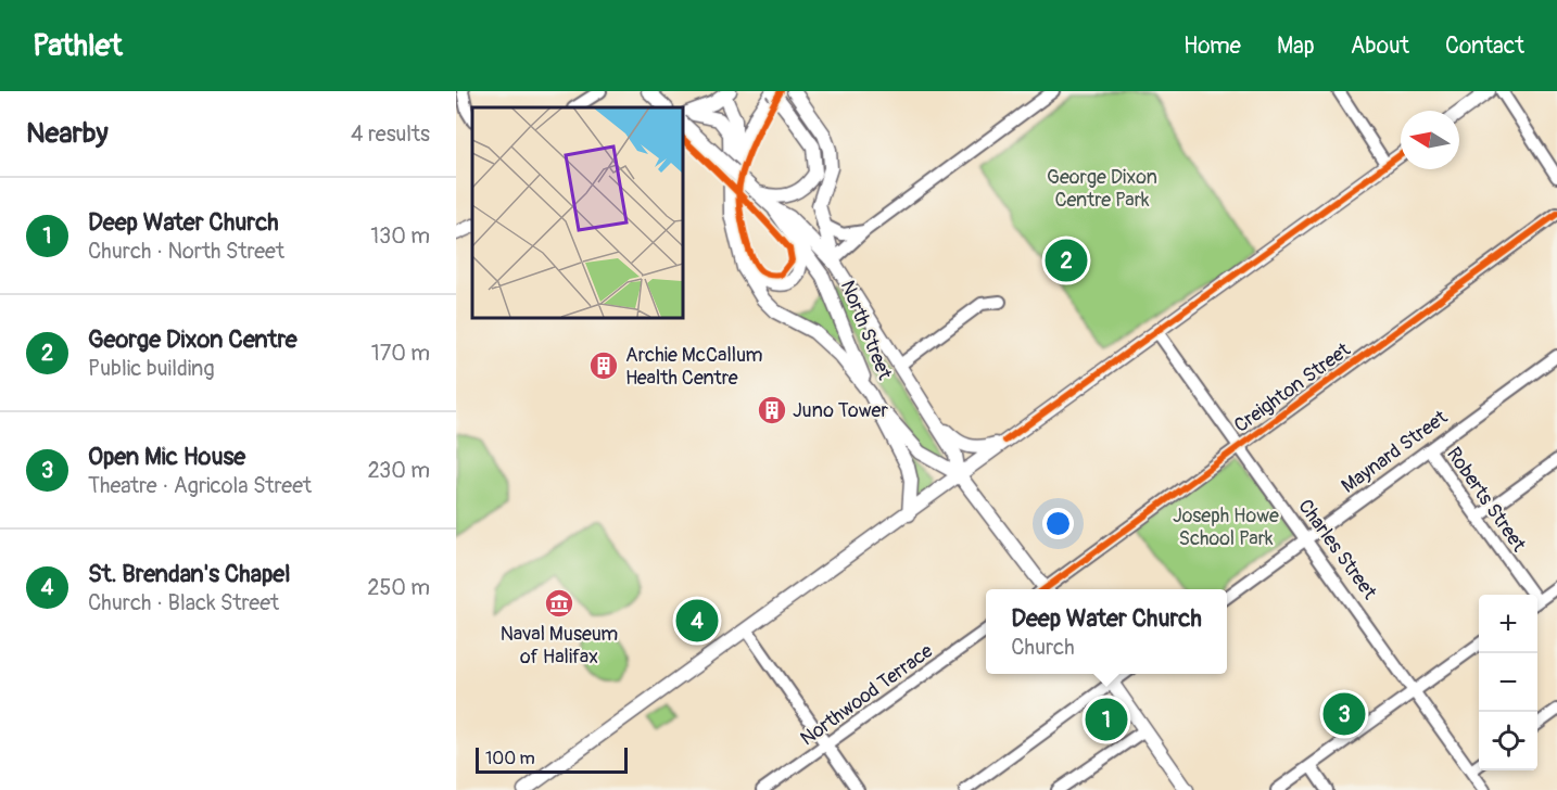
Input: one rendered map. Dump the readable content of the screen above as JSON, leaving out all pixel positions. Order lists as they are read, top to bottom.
{
  "streets": {
    "main road": ["North Street"],
    "street": [
      "Creighton Street",
      "Maynard Street",
      "Roberts Street",
      "Charles Street",
      "Northwood Terrace"
    ]
  },
  "crossings": [
    ["Creighton Street", "Charles Street"],
    ["Maynard Street", "Roberts Street"],
    ["Maynard Street", "Charles Street"]
  ],
  "parks": ["George Dixon Centre Park", "Joseph Howe School Park"],
  "places": {
    "building": ["Archie McCallum Health Centre", "Juno Tower"],
    "museum": ["Naval Museum of Halifax"]
  },
  "scale_bar": "100 m",
  "north": "left",
  "page": {
    "header": "Pathlet",
    "nav": [
      "Home",
      "Map",
      "About",
      "Contact"
    ],
    "heading": ["Nearby", "4 results"],
    "list": [
      {
        "mark": "1",
        "name": "Deep Water Church",
        "note": "Church · North Street",
        "value": "130 m"
      },
      {
        "mark": "2",
        "name": "George Dixon Centre",
        "note": "Public building",
        "value": "170 m"
      },
      {
        "mark": "3",
        "name": "Open Mic House",
        "note": "Theatre · Agricola Street",
        "value": "230 m"
      },
      {
        "mark": "4",
        "name": "St. Brendan's Chapel",
        "note": "Church · Black Street",
        "value": "250 m"
      }
    ],
    "pins": [
      "2",
      "4",
      "3",
      "1"
    ],
    "popup": ["Deep Water Church", "Church"],
    "map_buttons": ["+", "−"],
    "scale": "100 m"
  }
}
